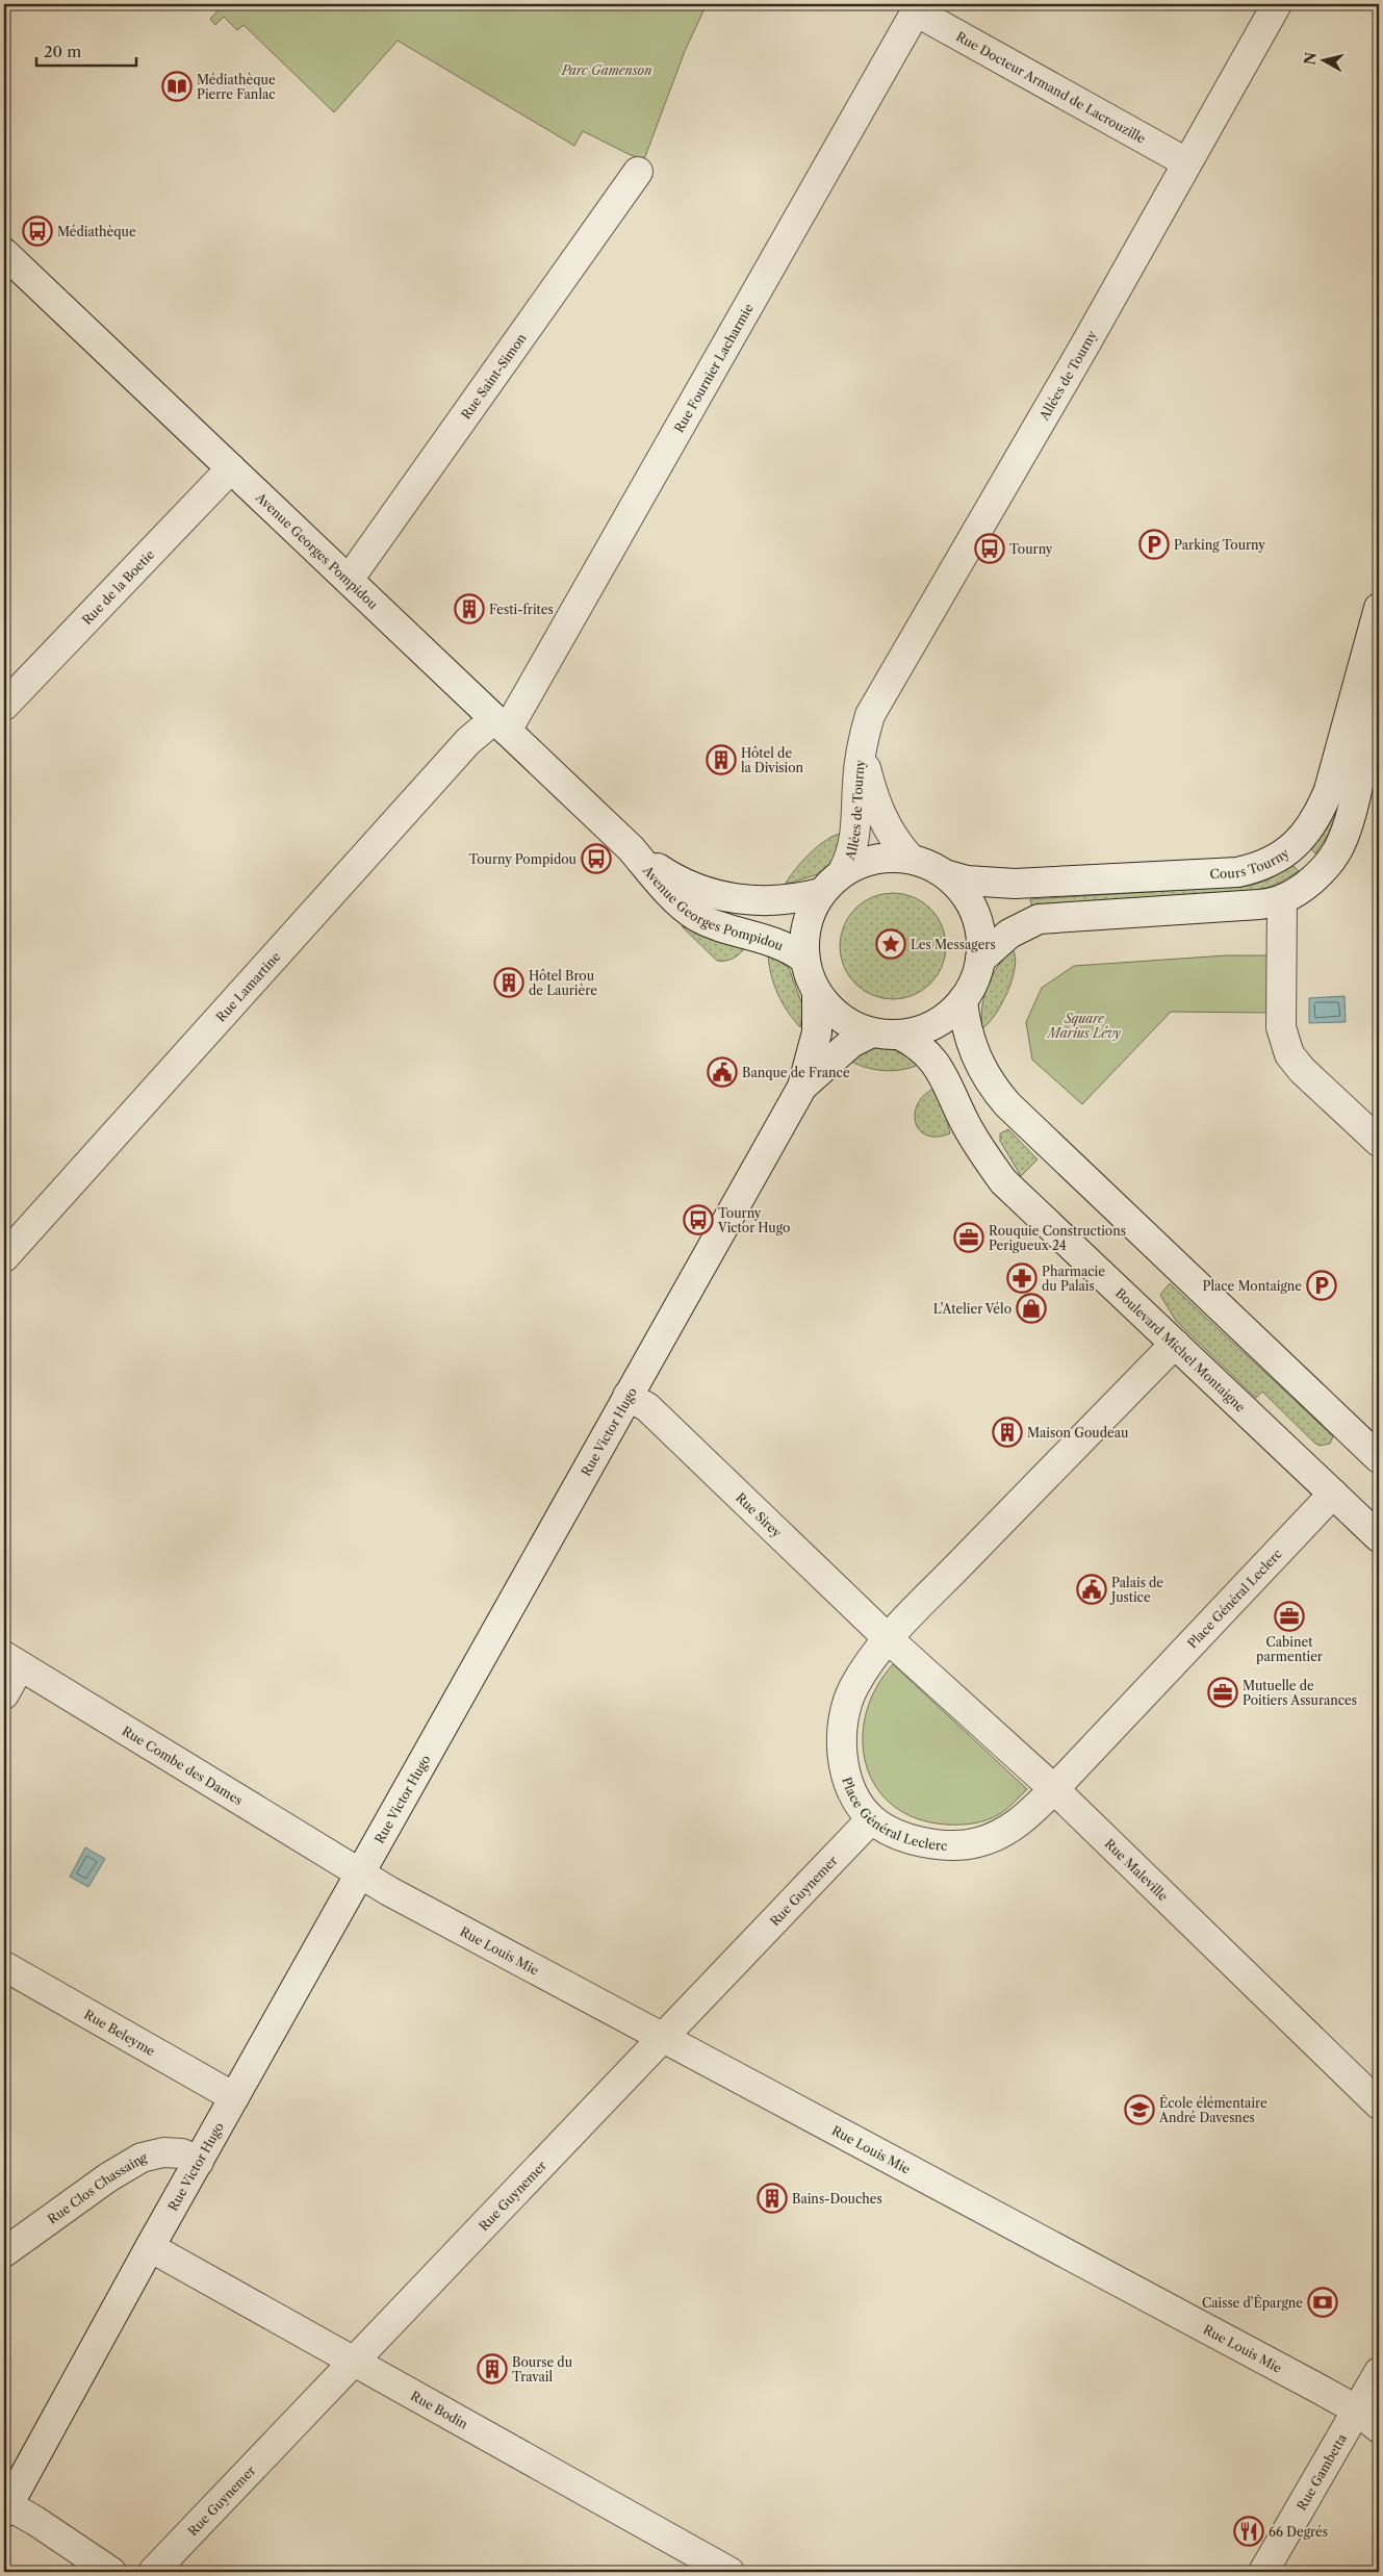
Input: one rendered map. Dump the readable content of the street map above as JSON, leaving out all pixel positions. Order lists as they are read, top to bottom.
{
  "streets": {
    "street": [
      "Rue Docteur Armand de Lacrouzille",
      "Rue Fournier Lacharmie",
      "Allées de Tourny",
      "Rue Saint-Simon",
      "Avenue Georges Pompidou",
      "Rue de la Boetie",
      "Cours Tourny",
      "Rue Lamartine",
      "Boulevard Michel Montaigne",
      "Rue Victor Hugo",
      "Rue Sirey",
      "Place Général Leclerc",
      "Rue Combe des Dames",
      "Rue Maleville",
      "Rue Guynemer",
      "Rue Louis Mie",
      "Rue Beleyme",
      "Rue Clos Chassaing",
      "Rue Bodin",
      "Rue Gambetta"
    ]
  },
  "crossings": [
    ["Rue Docteur Armand de Lacrouzille", "Rue Fournier Lacharmie"],
    ["Rue Docteur Armand de Lacrouzille", "Allées de Tourny"],
    ["Rue Fournier Lacharmie", "Avenue Georges Pompidou"],
    ["Rue Fournier Lacharmie", "Rue Lamartine"],
    ["Allées de Tourny", "Avenue Georges Pompidou"],
    ["Allées de Tourny", "Cours Tourny"],
    ["Allées de Tourny", "Boulevard Michel Montaigne"],
    ["Allées de Tourny", "Rue Victor Hugo"],
    ["Rue Saint-Simon", "Avenue Georges Pompidou"],
    ["Avenue Georges Pompidou", "Rue de la Boetie"],
    ["Avenue Georges Pompidou", "Cours Tourny"],
    ["Avenue Georges Pompidou", "Rue Lamartine"],
    ["Avenue Georges Pompidou", "Boulevard Michel Montaigne"],
    ["Avenue Georges Pompidou", "Rue Victor Hugo"],
    ["Cours Tourny", "Boulevard Michel Montaigne"],
    ["Cours Tourny", "Rue Victor Hugo"],
    ["Boulevard Michel Montaigne", "Rue Victor Hugo"],
    ["Boulevard Michel Montaigne", "Place Général Leclerc"],
    ["Rue Victor Hugo", "Rue Sirey"],
    ["Rue Victor Hugo", "Rue Combe des Dames"],
    ["Rue Victor Hugo", "Rue Louis Mie"],
    ["Rue Victor Hugo", "Rue Beleyme"],
    ["Rue Victor Hugo", "Rue Clos Chassaing"],
    ["Rue Victor Hugo", "Rue Bodin"],
    ["Rue Sirey", "Place Général Leclerc"],
    ["Rue Sirey", "Rue Maleville"],
    ["Place Général Leclerc", "Rue Maleville"],
    ["Place Général Leclerc", "Rue Guynemer"],
    ["Rue Combe des Dames", "Rue Louis Mie"],
    ["Rue Guynemer", "Rue Louis Mie"],
    ["Rue Guynemer", "Rue Bodin"],
    ["Rue Louis Mie", "Rue Gambetta"]
  ],
  "parks": ["Parc Gamenson", "Square Marius Lévy"],
  "places": {
    "library": ["Médiathèque Pierre Fanlac"],
    "bus stop": [
      "Médiathèque",
      "Tourny",
      "Tourny Pompidou",
      "Tourny Victor Hugo"
    ],
    "parking": ["Parking Tourny", "Place Montaigne"],
    "building": [
      "Festi-frites",
      "Hôtel de la Division",
      "Hôtel Brou de Laurière",
      "Maison Goudeau",
      "Bains-Douches",
      "Bourse du Travail"
    ],
    "place": ["Les Messagers"],
    "public building": ["Banque de France", "Palais de Justice"],
    "office": ["Rouquie Constructions Perigueux 24", "Cabinet parmentier", "Mutuelle de Poitiers Assurances"],
    "pharmacy": ["Pharmacie du Palais"],
    "shop": ["L'Atelier Vélo"],
    "school or university": ["École élémentaire André Davesnes"],
    "bank": ["Caisse d'Épargne"],
    "restaurant": ["66 Degrés"]
  },
  "scale_bar": "20 m",
  "north": "left"
}
